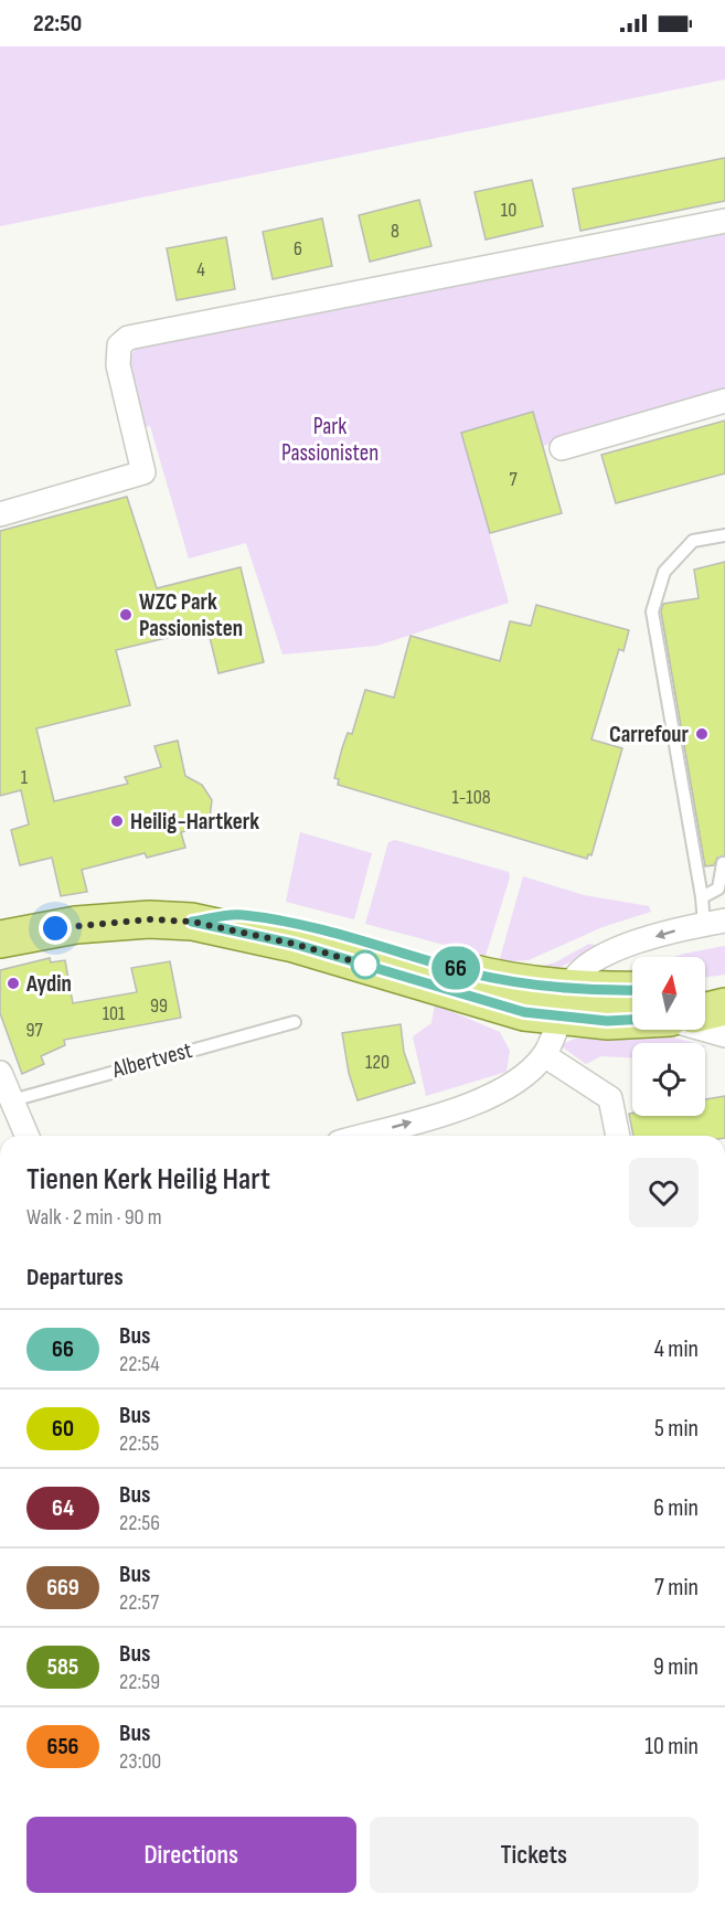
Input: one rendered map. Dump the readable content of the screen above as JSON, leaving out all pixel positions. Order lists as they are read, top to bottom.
{
  "streets": {
    "lane": ["Albertvest"]
  },
  "parks": ["Park Passionisten"],
  "places": [
    "WZC Park Passionisten",
    "Carrefour",
    "Heilig-Hartkerk",
    "Aydin"
  ],
  "lines": ["bus line 66"],
  "house_numbers": [
    "10",
    "8",
    "6",
    "4",
    "7",
    "1",
    "1-108",
    "99",
    "101",
    "97",
    "120"
  ],
  "north": "top",
  "page": {
    "status": "22:50",
    "on_map": "66",
    "heading": [
      ["Tienen Kerk Heilig Hart", "Walk · 2 min · 90 m"],
      "Departures"
    ],
    "list": [
      {
        "mark": "66",
        "name": "Bus",
        "note": "22:54",
        "value": "4 min"
      },
      {
        "mark": "60",
        "name": "Bus",
        "note": "22:55",
        "value": "5 min"
      },
      {
        "mark": "64",
        "name": "Bus",
        "note": "22:56",
        "value": "6 min"
      },
      {
        "mark": "669",
        "name": "Bus",
        "note": "22:57",
        "value": "7 min"
      },
      {
        "mark": "585",
        "name": "Bus",
        "note": "22:59",
        "value": "9 min"
      },
      {
        "mark": "656",
        "name": "Bus",
        "note": "23:00",
        "value": "10 min"
      }
    ],
    "buttons": ["Directions", "Tickets"]
  }
}
